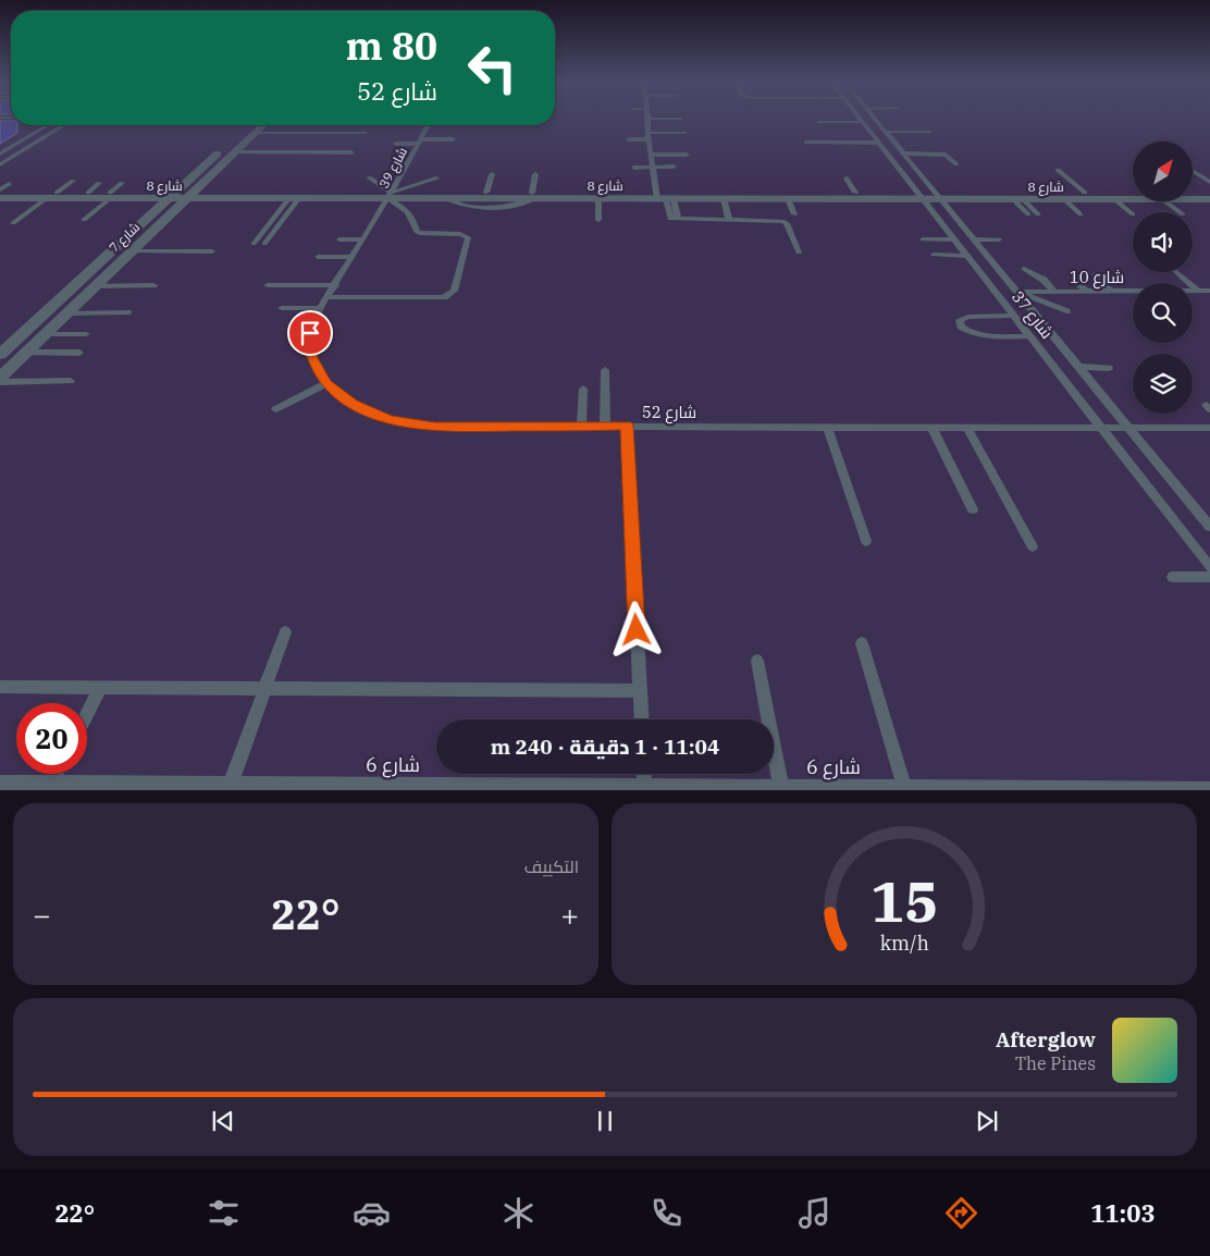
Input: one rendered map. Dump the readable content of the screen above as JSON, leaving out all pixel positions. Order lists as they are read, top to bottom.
{
  "streets": {
    "street": ["شارع 8", "شارع 7"],
    "lane": [
      "شارع 39",
      "شارع 10",
      "شارع 37",
      "شارع 52",
      "شارع 6"
    ]
  },
  "crossings": [
    ["شارع 39", "شارع 8"],
    ["شارع 39", "شارع 52"],
    ["شارع 8", "شارع 7"],
    ["شارع 8", "شارع 37"],
    ["شارع 8", "شارع 52"],
    ["شارع 10", "شارع 37"],
    ["شارع 37", "شارع 52"]
  ],
  "north": "top right",
  "page": {
    "turn": ["80 m", "شارع 52"],
    "limit": "20",
    "trip": "11:04 · 1 دقيقة · 240 m",
    "tile": "التكييف",
    "heat": ["−", "22°", "+"],
    "song": ["Afterglow", "The Pines"],
    "tabs": ["11:03", "22°"],
    "gauge": ["15", "km/h"]
  }
}
